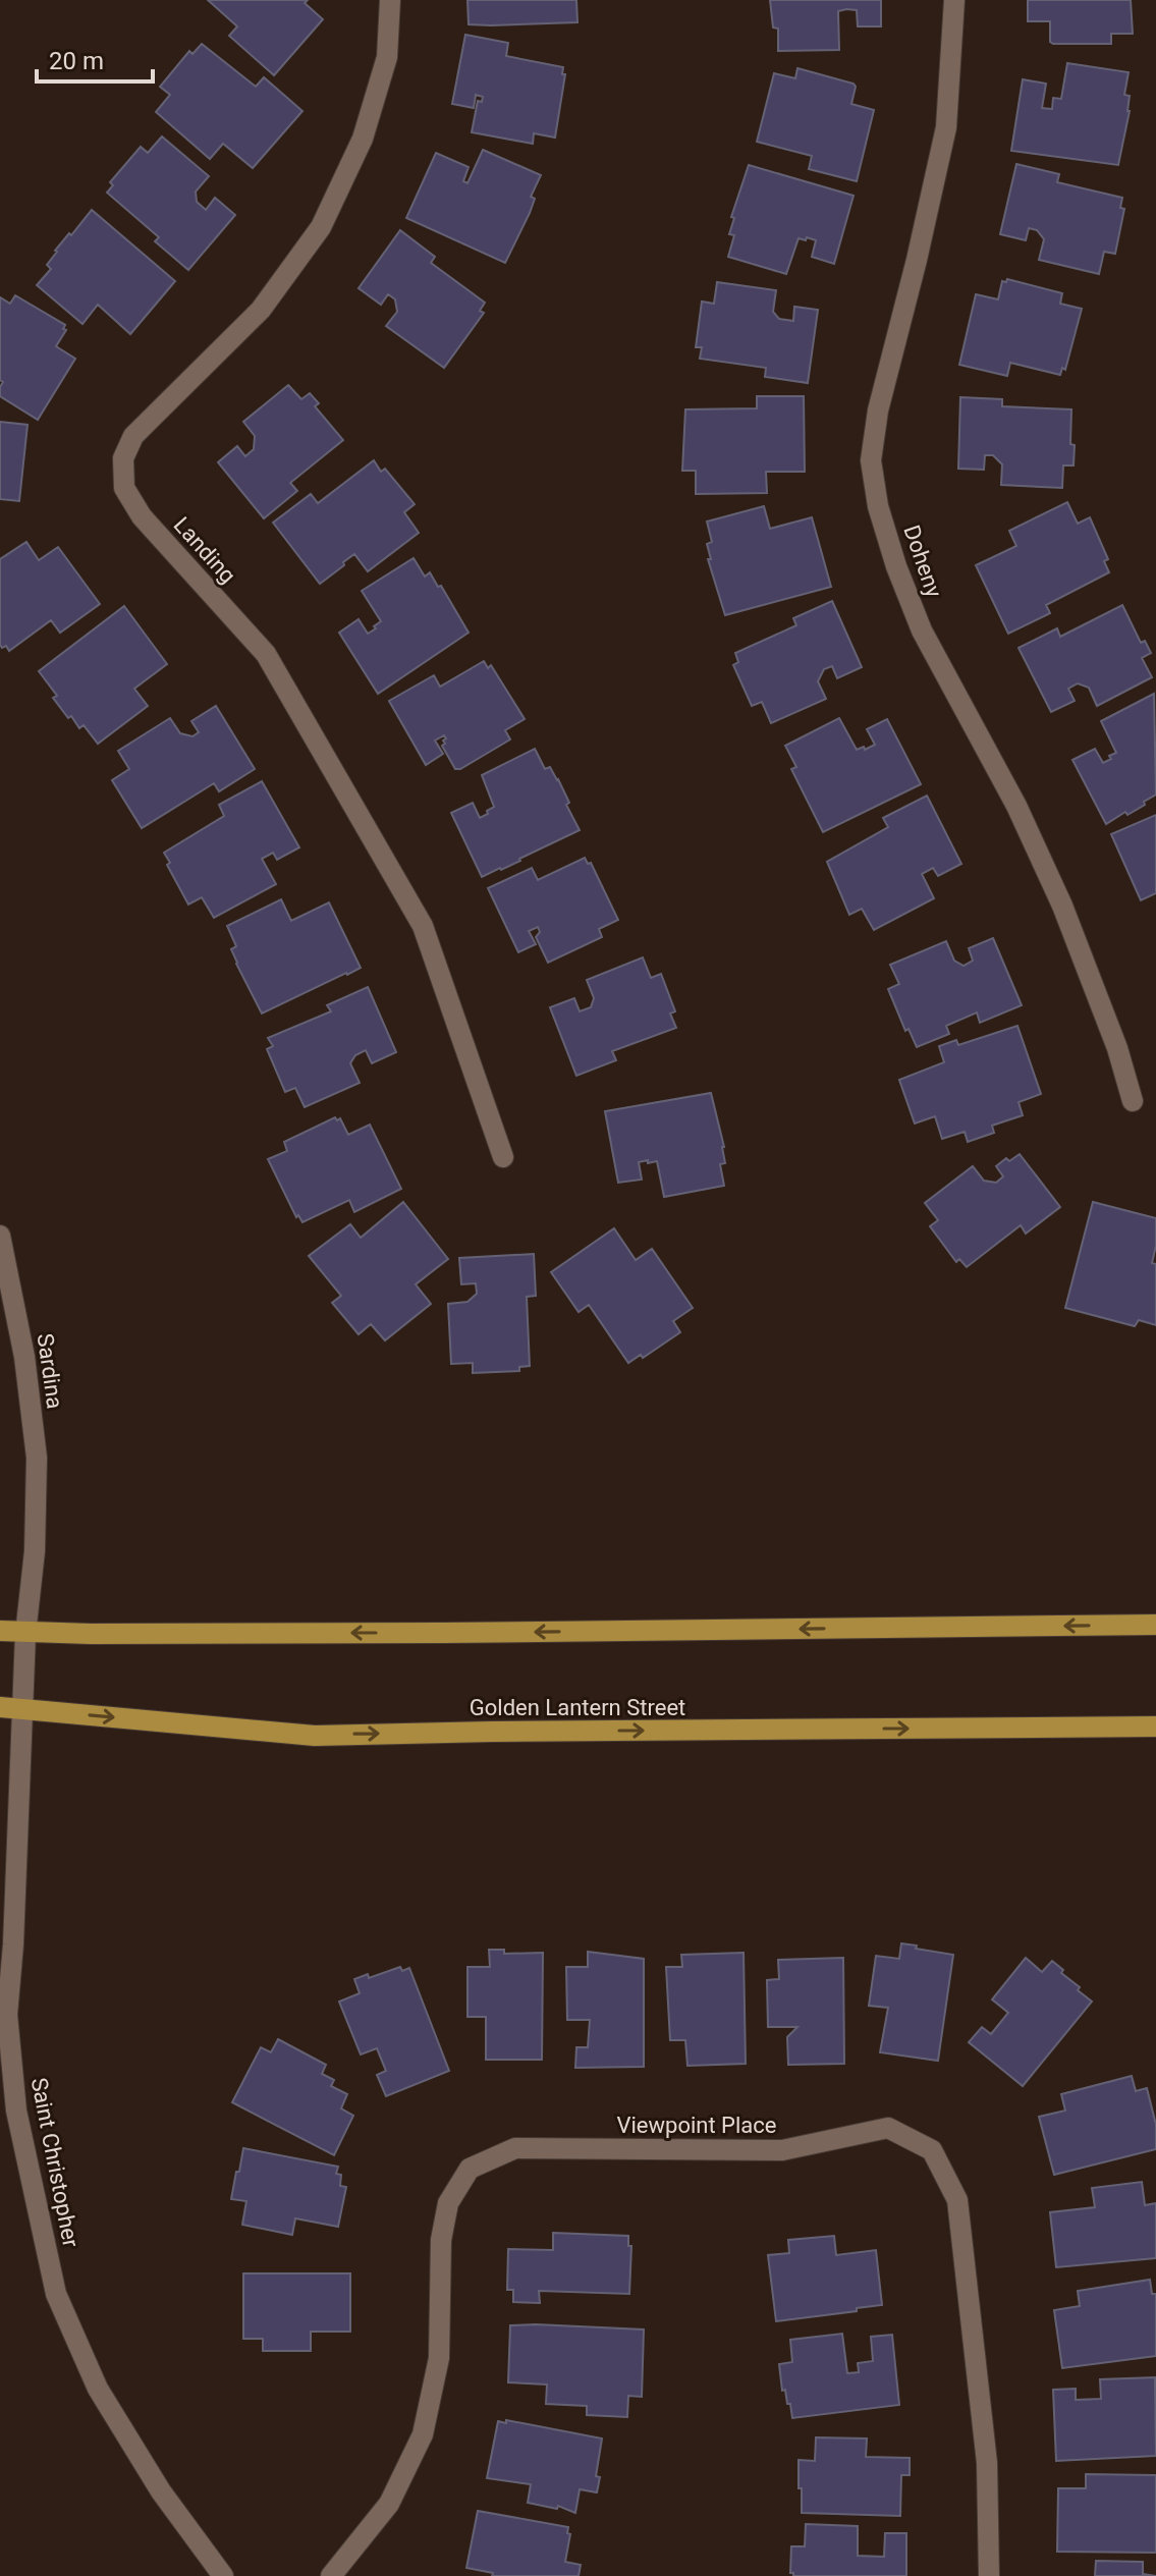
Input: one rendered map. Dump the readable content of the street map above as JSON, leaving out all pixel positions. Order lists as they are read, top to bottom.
{
  "streets": {
    "main road": ["Golden Lantern Street"],
    "street": [
      "Landing",
      "Doheny",
      "Sardina",
      "Viewpoint Place",
      "Saint Christopher"
    ]
  },
  "crossings": [
    ["Sardina", "Golden Lantern Street"],
    ["Sardina", "Saint Christopher"],
    ["Golden Lantern Street", "Saint Christopher"]
  ],
  "scale_bar": "20 m"
}
